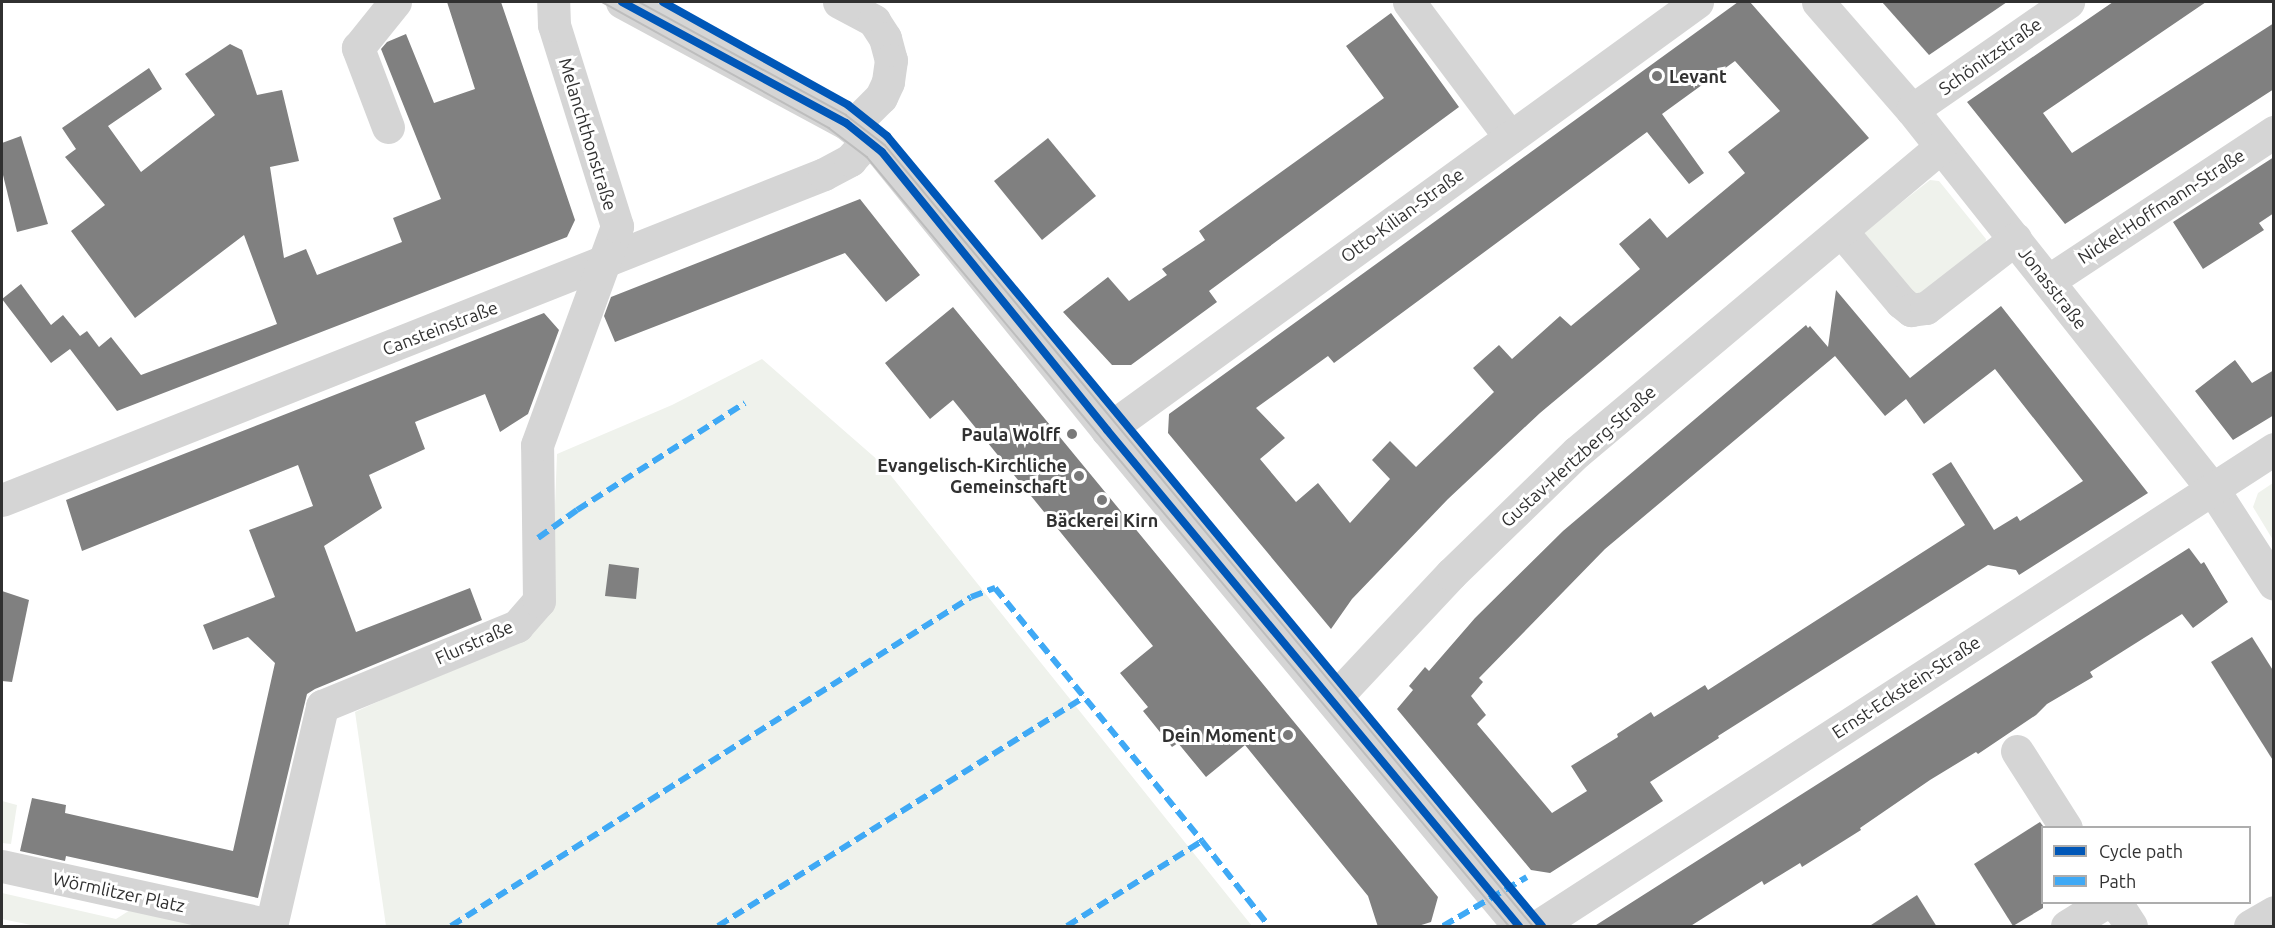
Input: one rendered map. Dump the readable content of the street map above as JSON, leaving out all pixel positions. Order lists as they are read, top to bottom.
{
  "streets": {
    "street": [
      "Schönitzstraße",
      "Melanchthonstraße",
      "Nickel-Hoffmann-Straße",
      "Otto-Kilian-Straße",
      "Jonasstraße",
      "Cansteinstraße",
      "Gustav-Hertzberg-Straße",
      "Flurstraße",
      "Ernst-Eckstein-Straße",
      "Wörmlitzer Platz"
    ]
  },
  "crossings": [
    ["Schönitzstraße", "Jonasstraße"],
    ["Melanchthonstraße", "Cansteinstraße"],
    ["Melanchthonstraße", "Flurstraße"],
    ["Nickel-Hoffmann-Straße", "Jonasstraße"],
    ["Jonasstraße", "Gustav-Hertzberg-Straße"],
    ["Jonasstraße", "Ernst-Eckstein-Straße"],
    ["Cansteinstraße", "Flurstraße"],
    ["Flurstraße", "Wörmlitzer Platz"]
  ],
  "places": [
    "Levant",
    "Paula Wolff",
    "Evangelisch-Kirchliche Gemeinschaft",
    "Bäckerei Kirn",
    "Dein Moment"
  ],
  "legend": ["Cycle path", "Path"]
}
